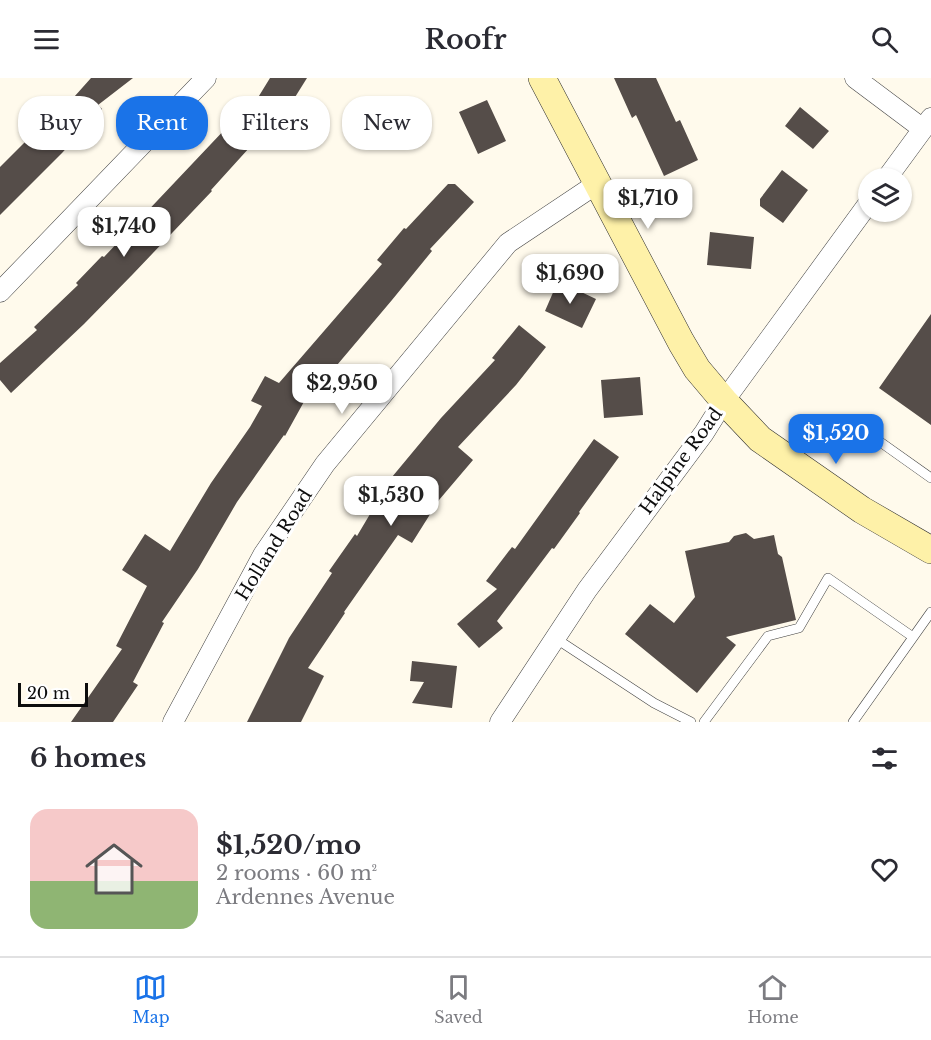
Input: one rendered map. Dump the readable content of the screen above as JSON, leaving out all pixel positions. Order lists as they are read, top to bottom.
{
  "streets": {
    "street": ["Halpine Road", "Holland Road"]
  },
  "scale_bar": "20 m",
  "page": {
    "header": "Roofr",
    "chip": [
      "Buy",
      "Rent",
      "Filters",
      "New"
    ],
    "price": [
      "$1,710",
      "$1,740",
      "$1,690",
      "$2,950",
      "$1,520",
      "$1,530"
    ],
    "scale": "20 m",
    "heading": "6 homes",
    "list": [
      {
        "name": "$1,520/mo",
        "note": "2 rooms · 60 m² · Ardennes Avenue"
      }
    ],
    "tabs": ["Map", "Saved", "Home"]
  }
}
